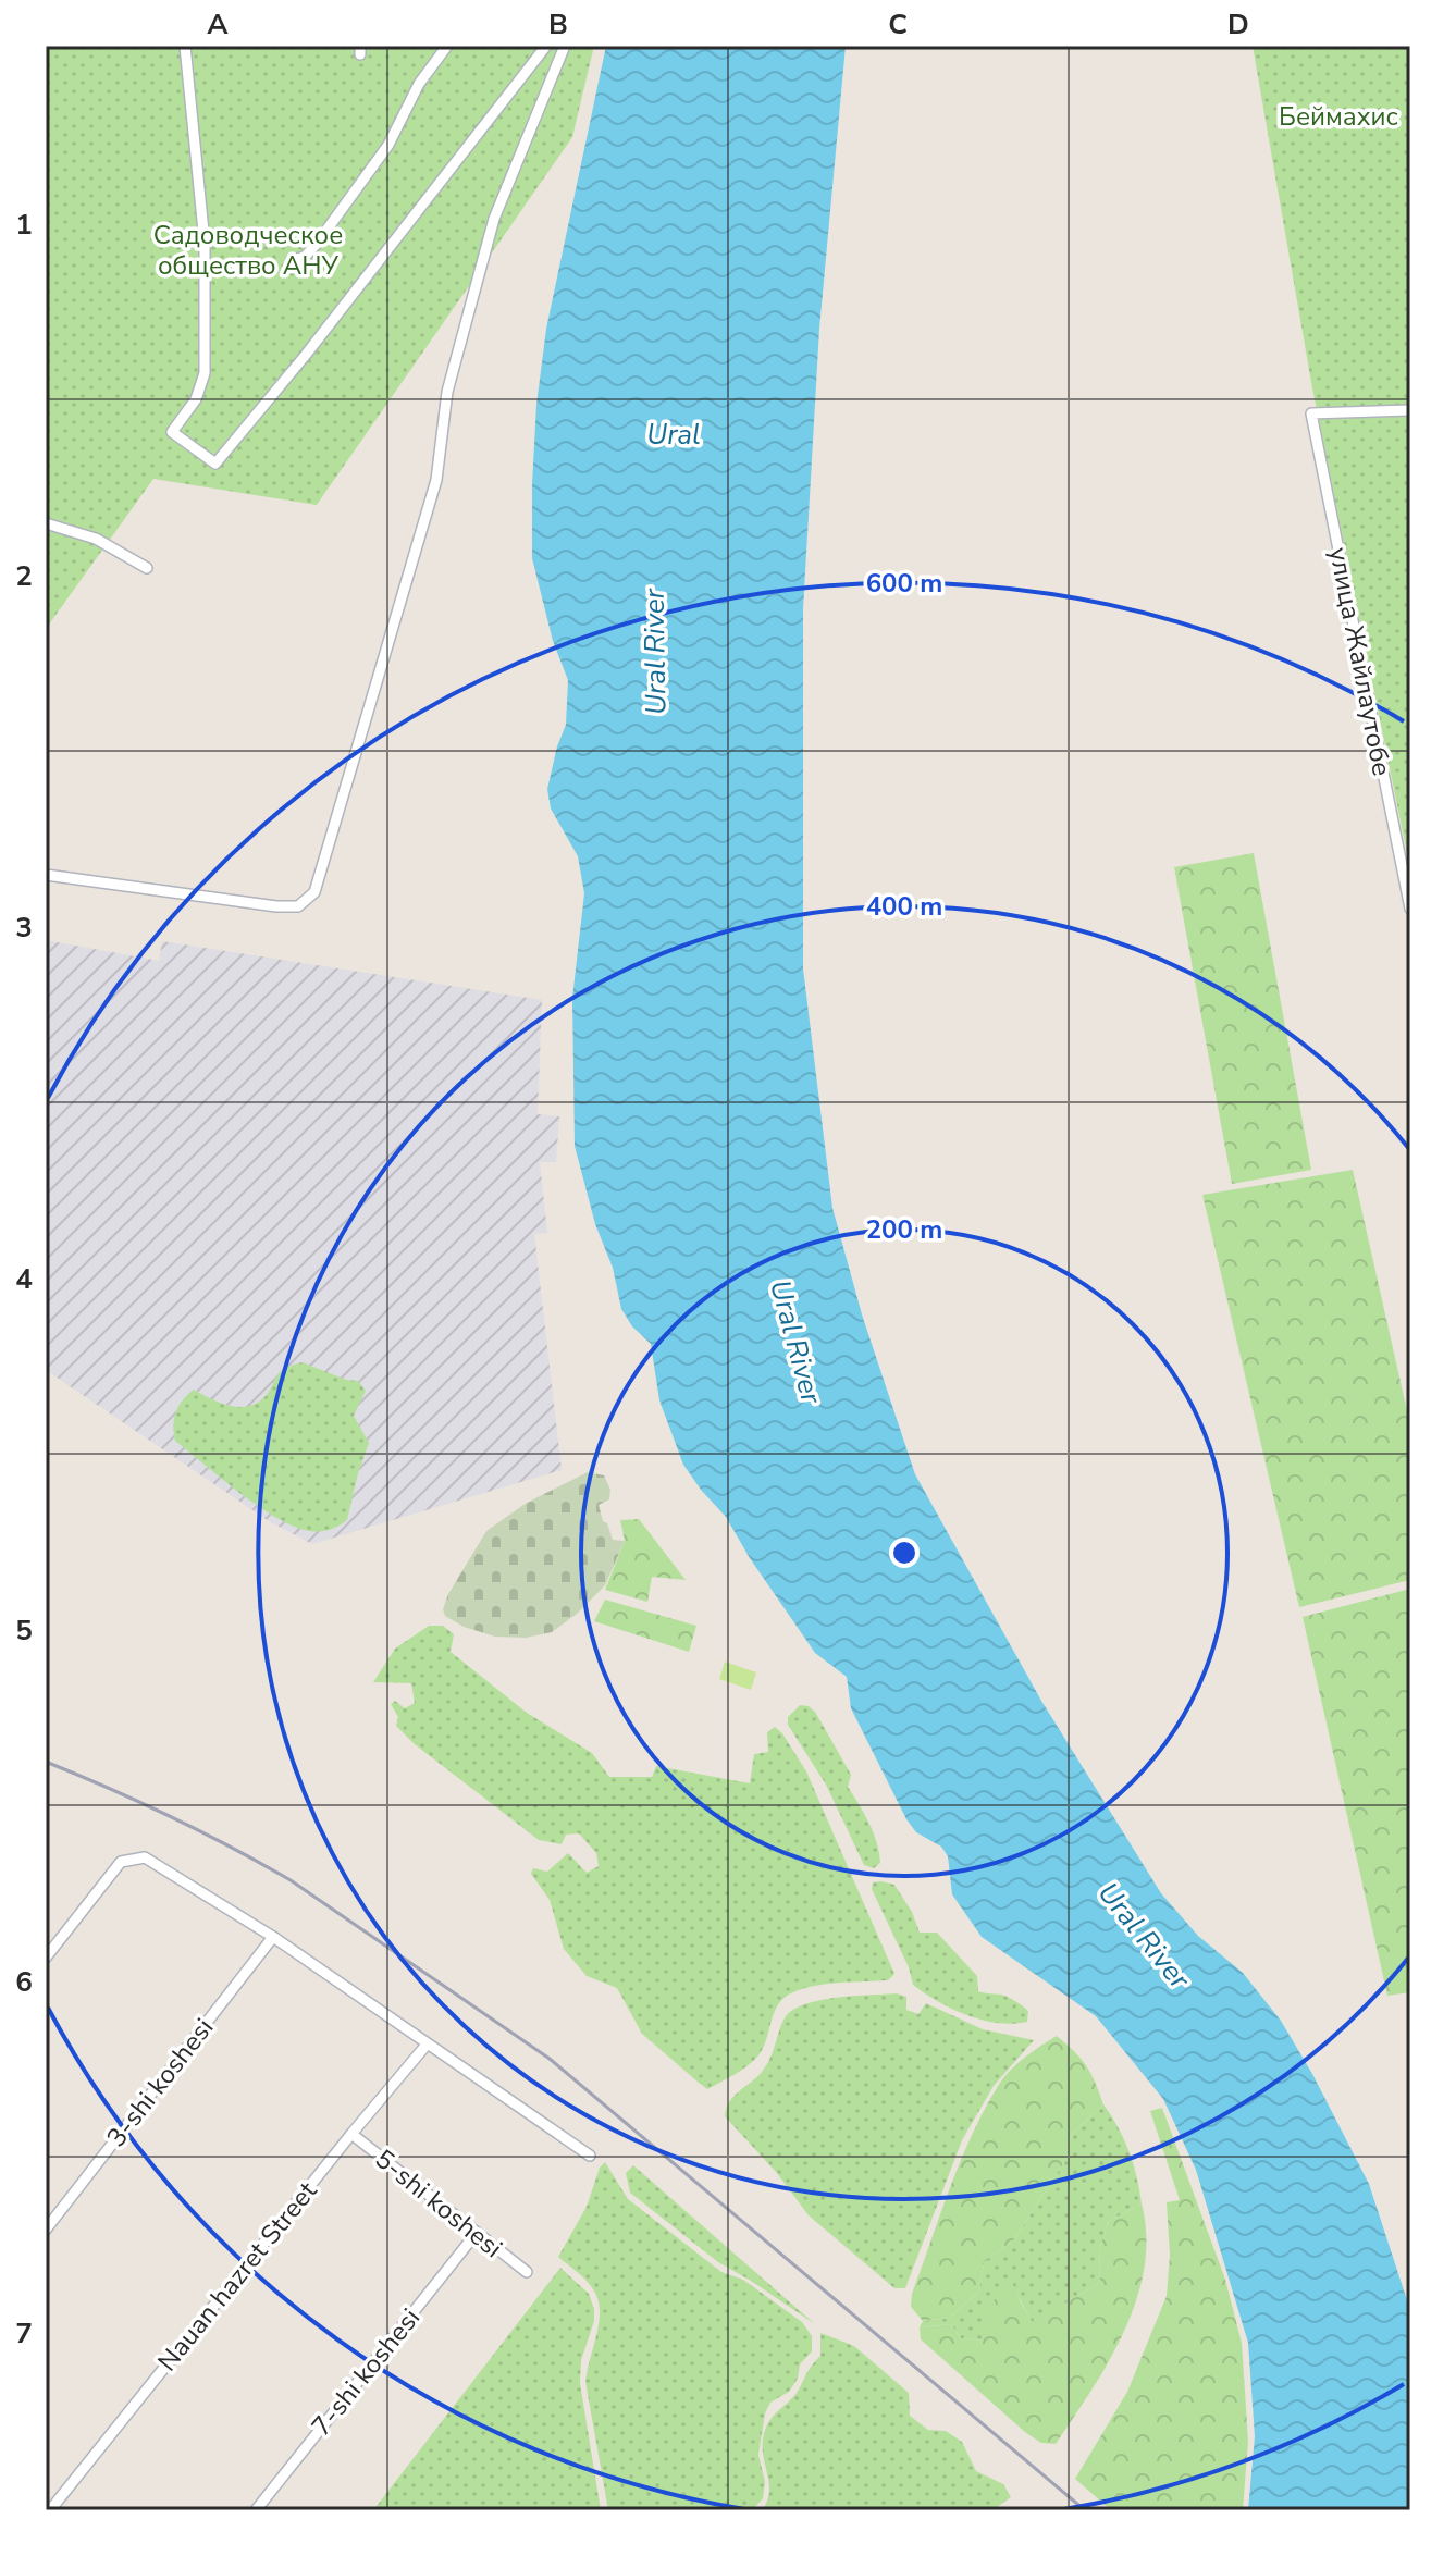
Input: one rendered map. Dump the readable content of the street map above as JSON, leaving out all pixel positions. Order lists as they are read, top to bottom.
{
  "streets": {
    "street": [
      "улица Жайлаутобе",
      "3-shi koshesi",
      "5-shi koshesi",
      "Nauan hazret Street",
      "7-shi koshesi"
    ]
  },
  "crossings": [
    ["5-shi koshesi", "Nauan hazret Street"],
    ["5-shi koshesi", "7-shi koshesi"]
  ],
  "water": ["Ural", "Ural River"],
  "parks": ["Беймахис", "Садоводческое общество АНУ"],
  "grid": {
    "columns": [
      "A",
      "B",
      "C",
      "D"
    ],
    "rows": [
      "1",
      "2",
      "3",
      "4",
      "5",
      "6",
      "7"
    ]
  },
  "rings": ["600 m", "400 m", "200 m"]
}
